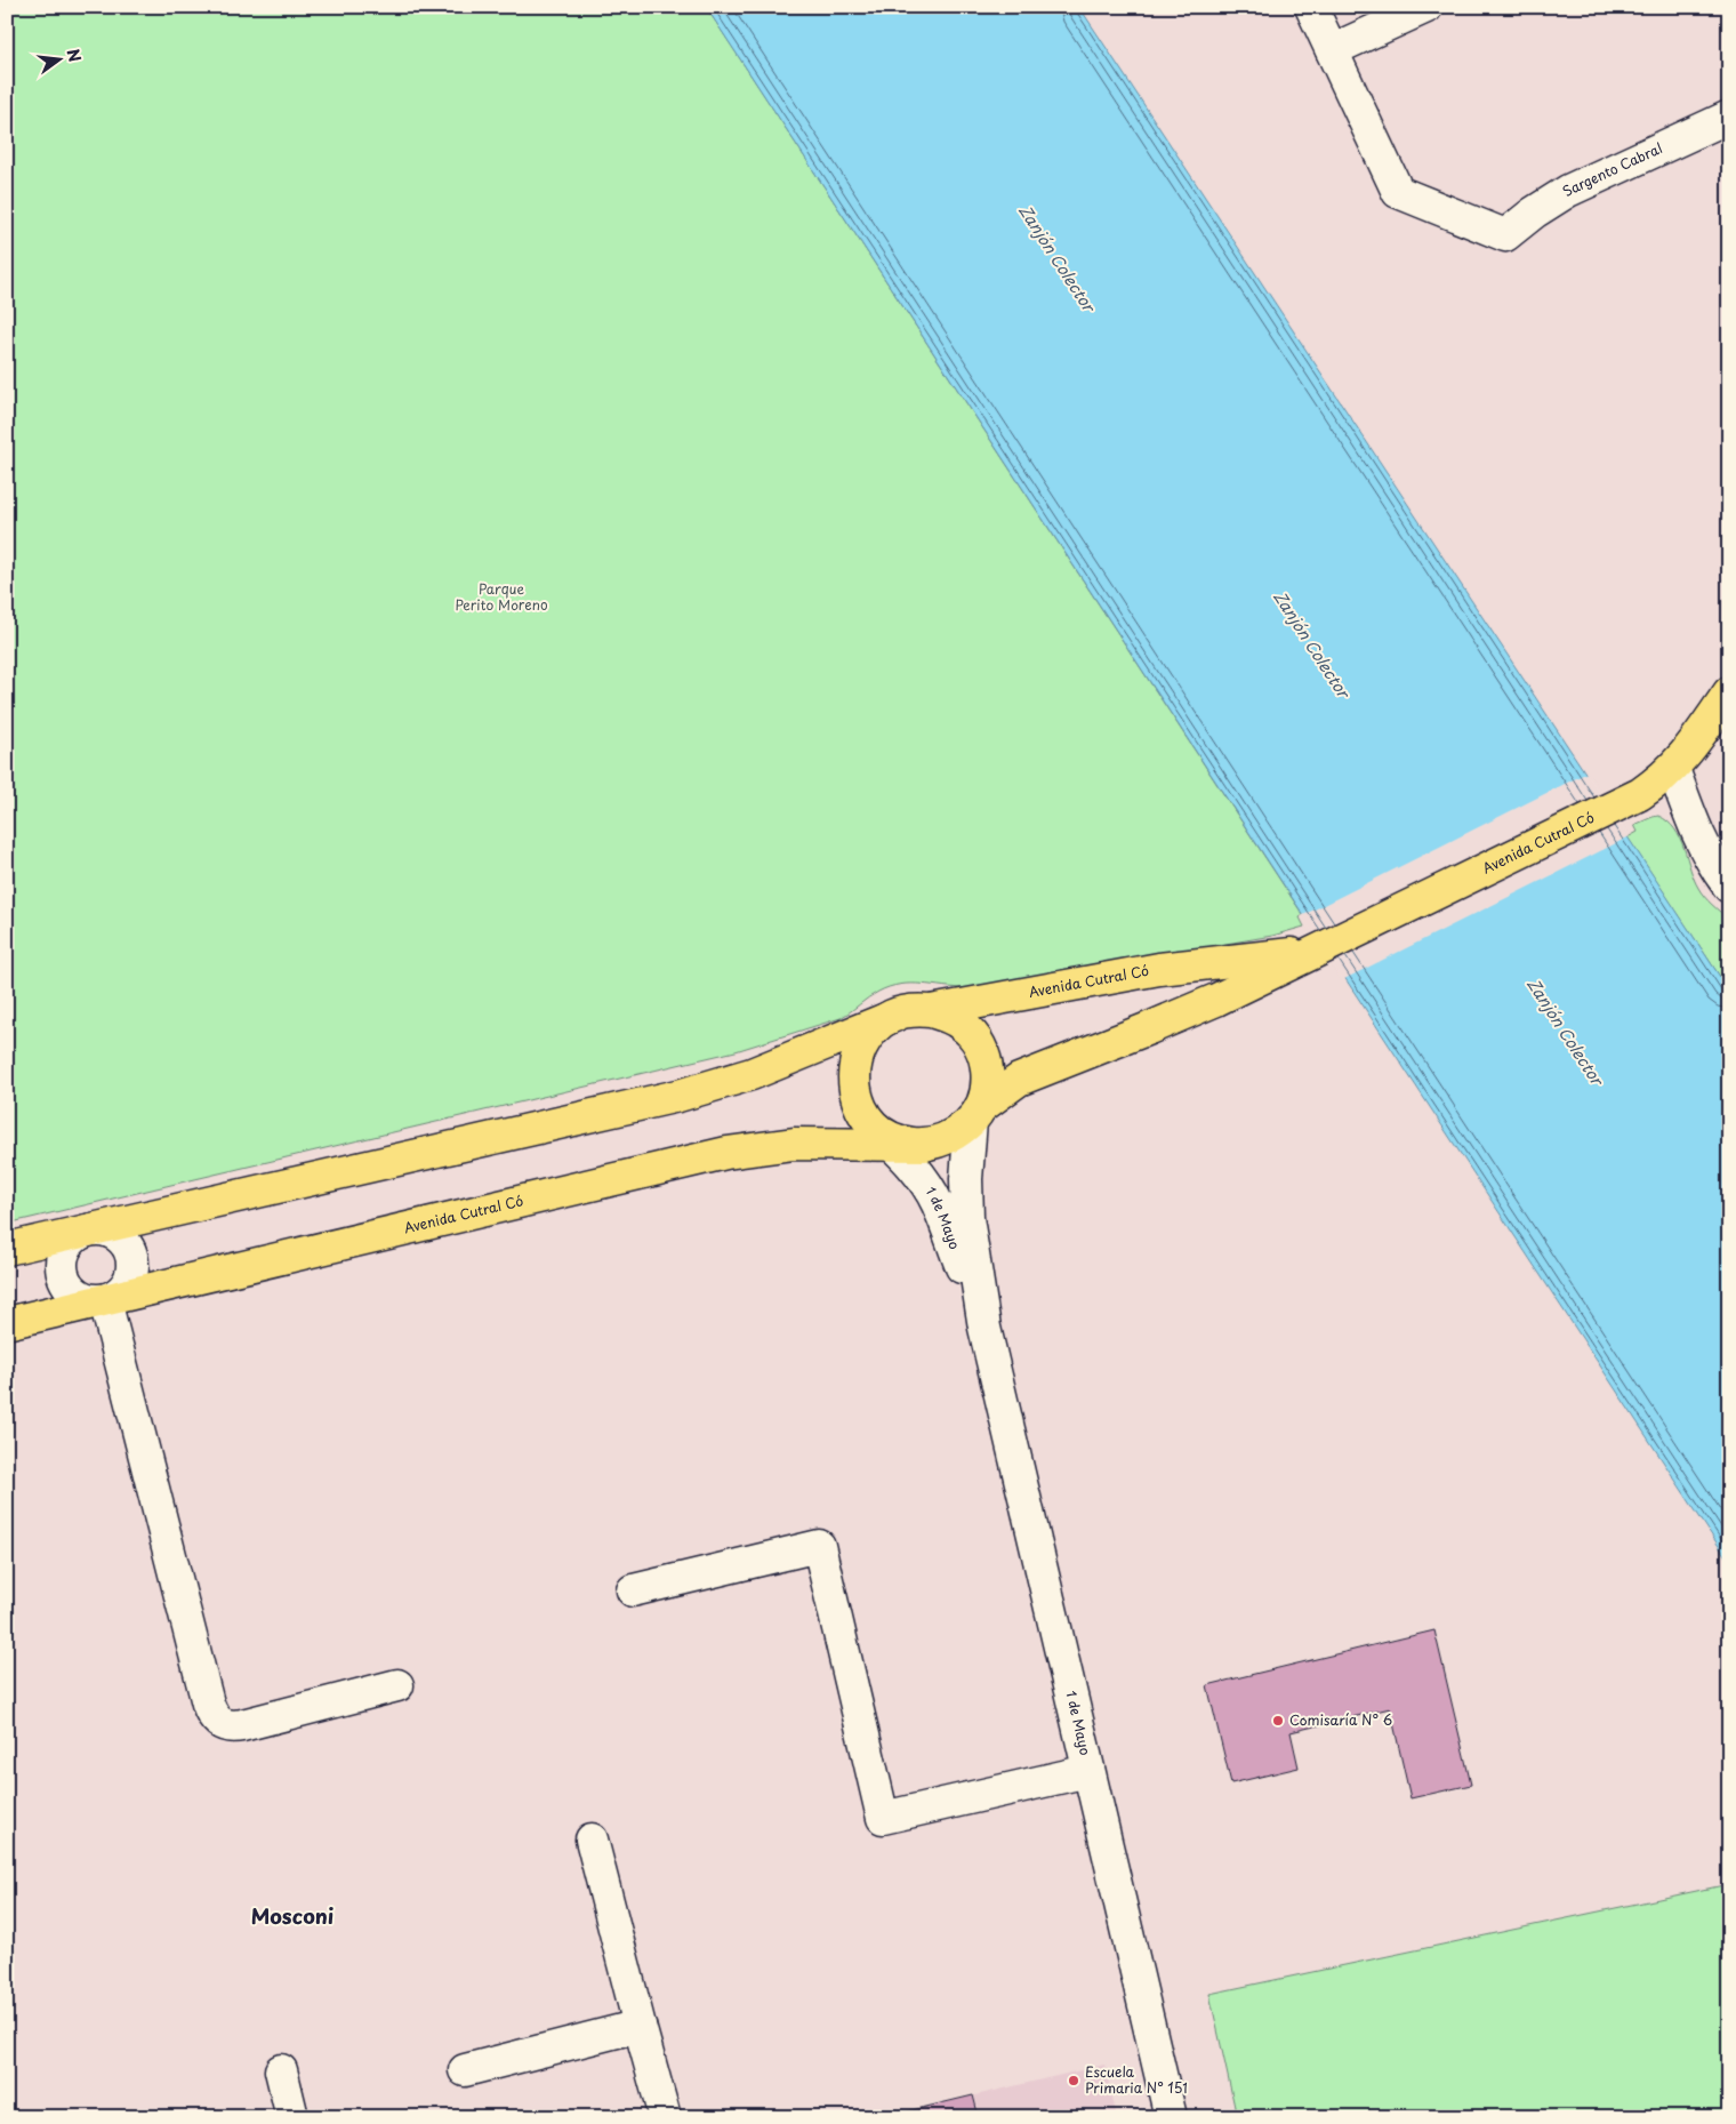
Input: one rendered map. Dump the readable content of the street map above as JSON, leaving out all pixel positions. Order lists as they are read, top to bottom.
{
  "streets": {
    "main road": ["Avenida Cutral Có"],
    "street": ["Sargento Cabral", "1 de Mayo"]
  },
  "crossings": [
    ["Avenida Cutral Có", "1 de Mayo"]
  ],
  "districts": ["Mosconi"],
  "water": ["Zanjón Colector"],
  "parks": ["Parque Perito Moreno"],
  "places": ["Comisaría N° 6", "Escuela Primaria N° 151"],
  "north": "right"
}
